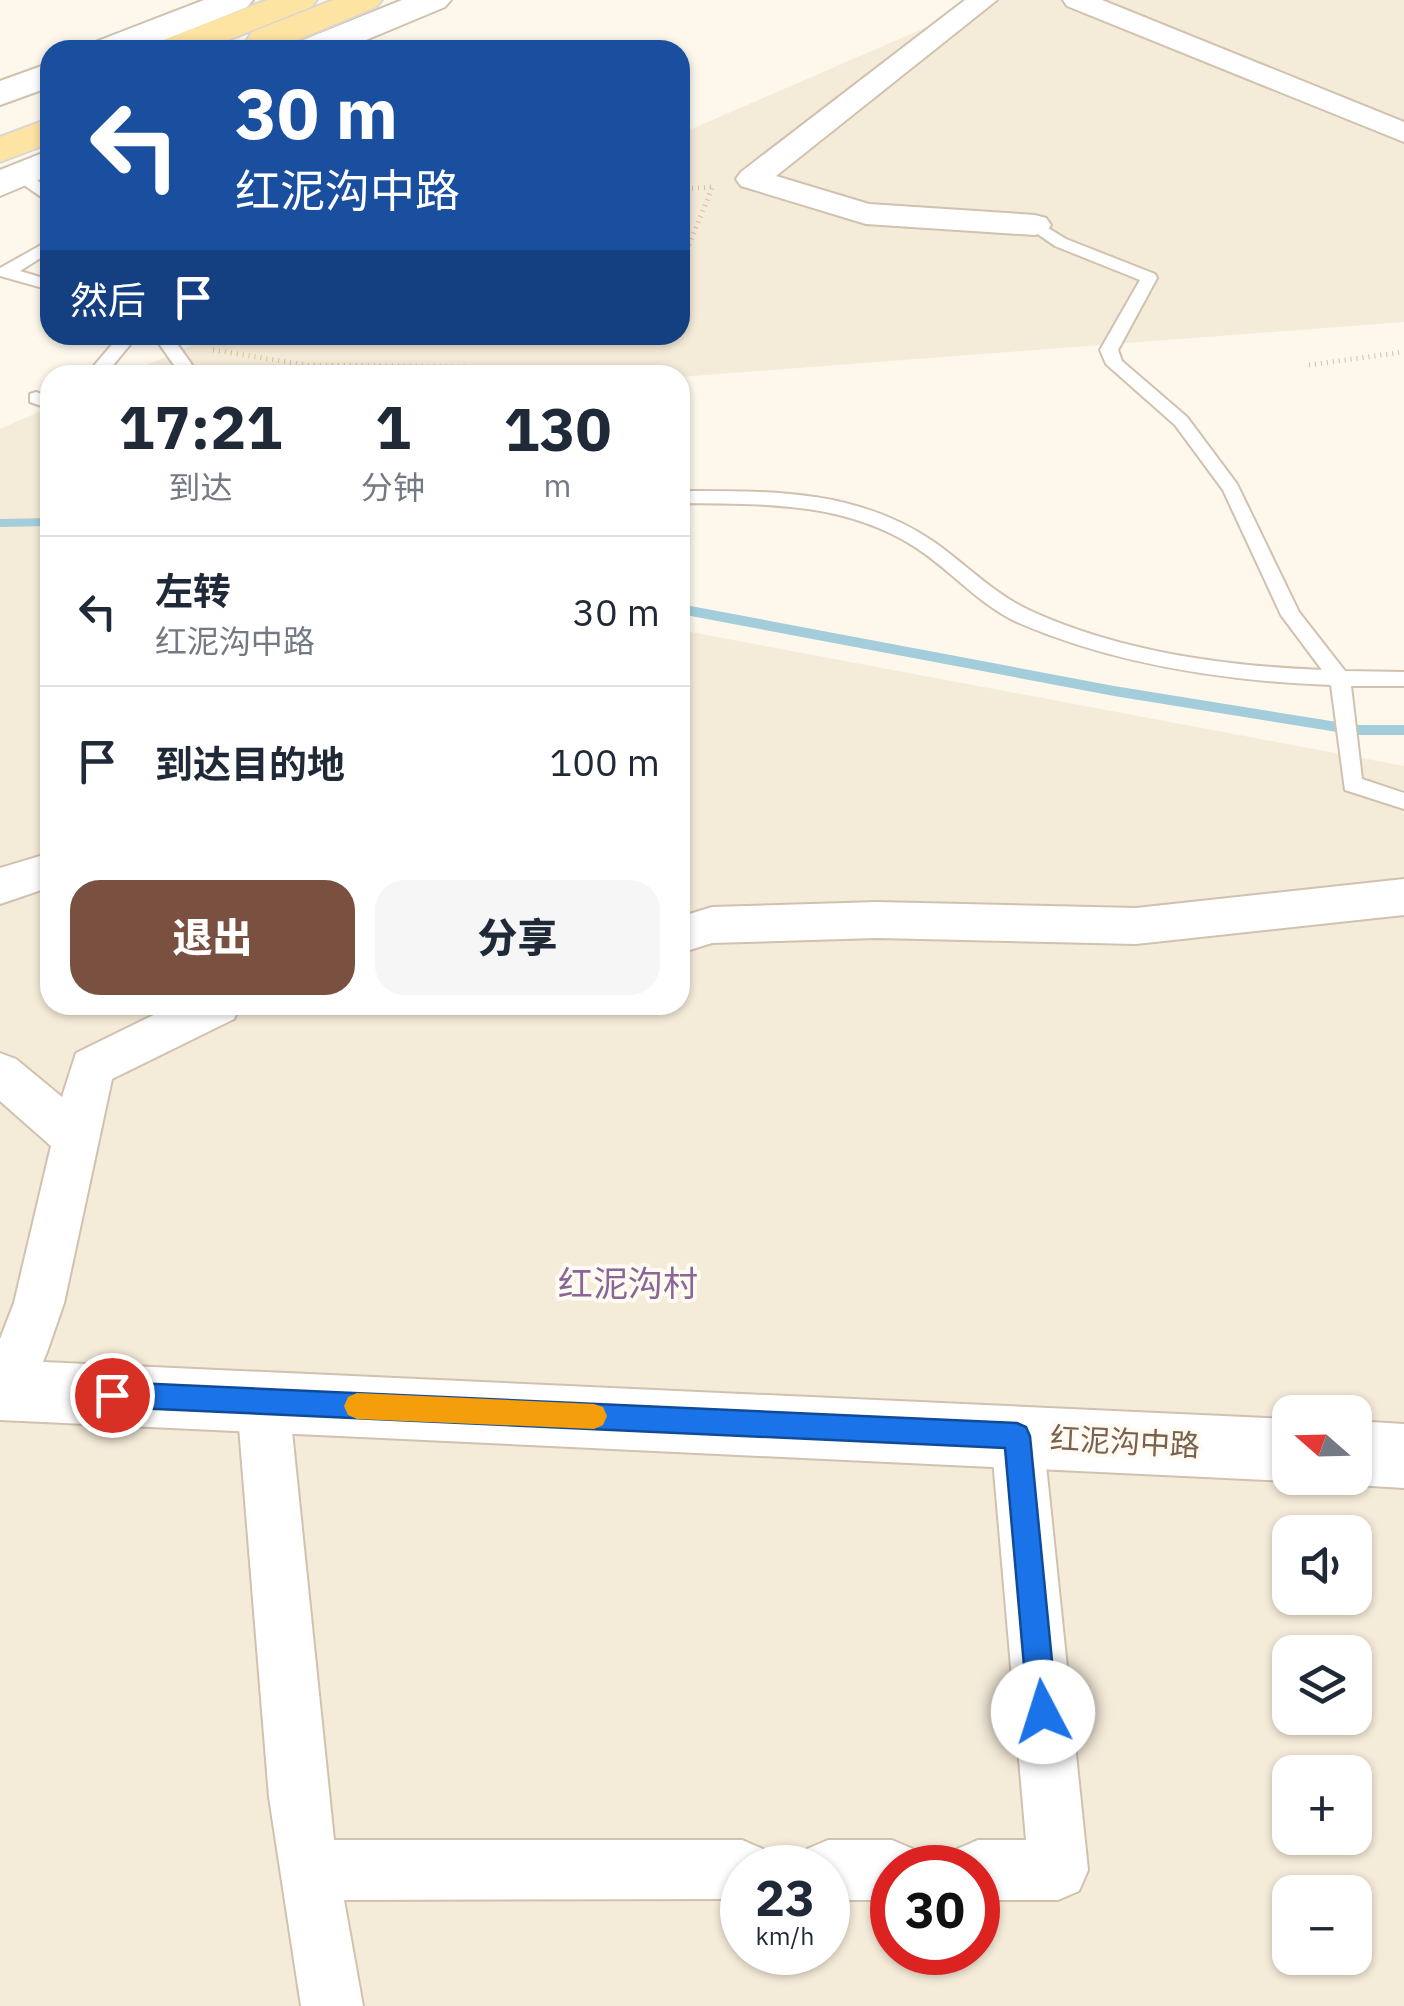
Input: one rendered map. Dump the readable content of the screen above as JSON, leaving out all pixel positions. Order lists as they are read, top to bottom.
{
  "streets": {
    "street": ["红泥沟中路"]
  },
  "districts": ["红泥沟村"],
  "north": "left",
  "page": {
    "turn": ["30 m", "红泥沟中路"],
    "then": "然后",
    "eta": [
      "17:21",
      "到达",
      "1",
      "分钟",
      "130",
      "m"
    ],
    "list": [
      {
        "name": "左转",
        "note": "红泥沟中路",
        "value": "30 m"
      },
      {
        "name": "到达目的地",
        "value": "100 m"
      }
    ],
    "buttons": ["退出", "分享"],
    "map_buttons": ["+", "−"],
    "speed": "23 km/h",
    "limit": "30"
  }
}
